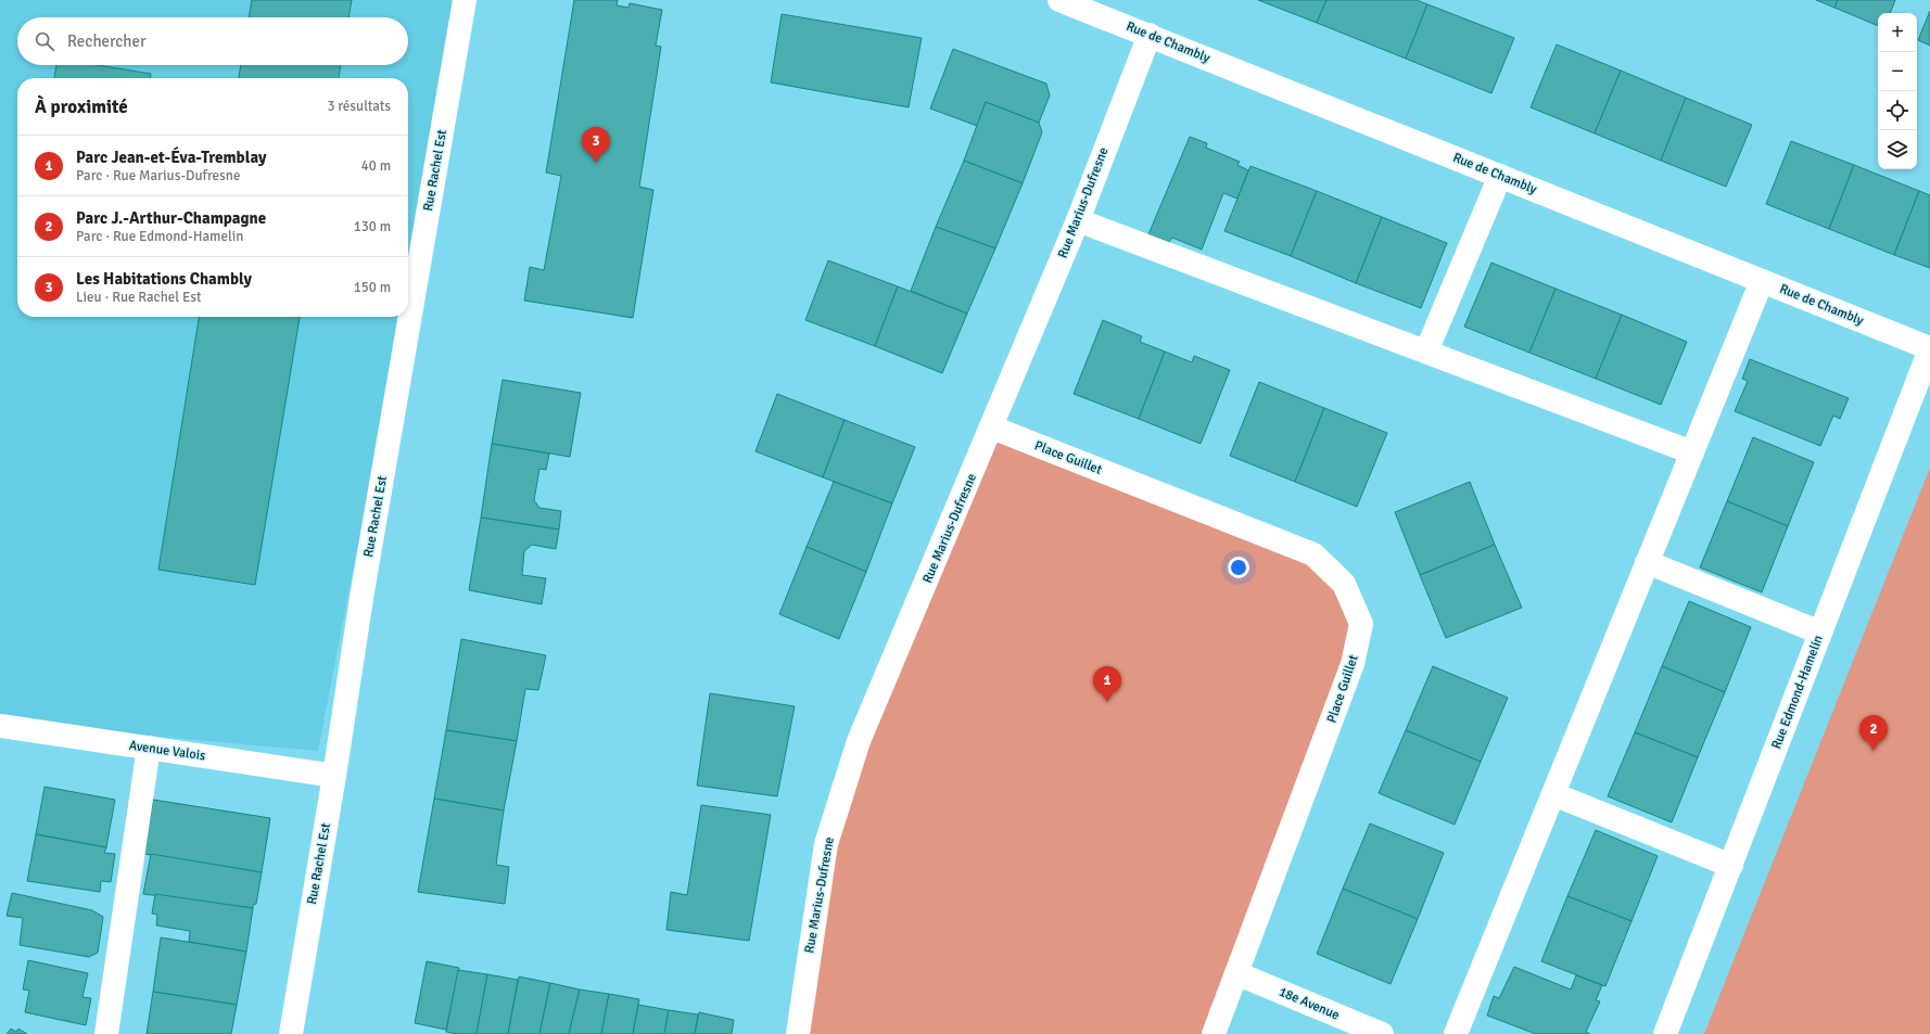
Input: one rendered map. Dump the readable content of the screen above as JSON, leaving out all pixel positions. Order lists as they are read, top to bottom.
{
  "streets": {
    "street": [
      "Rue de Chambly",
      "Rue Rachel Est",
      "Rue Marius-Dufresne",
      "Place Guillet",
      "Rue Edmond-Hamelin",
      "Avenue Valois",
      "18e Avenue"
    ]
  },
  "crossings": [
    ["Rue de Chambly", "Rue Marius-Dufresne"],
    ["Rue de Chambly", "Rue Edmond-Hamelin"],
    ["Rue Rachel Est", "Avenue Valois"],
    ["Rue Marius-Dufresne", "Place Guillet"],
    ["Place Guillet", "18e Avenue"]
  ],
  "page": {
    "map_buttons": ["+", "−"],
    "search": "Rechercher",
    "heading": ["À proximité", "3 résultats"],
    "pins": ["3", "1", "2"],
    "list": [
      {
        "mark": "1",
        "name": "Parc Jean-et-Éva-Tremblay",
        "note": "Parc · Rue Marius-Dufresne",
        "value": "40 m"
      },
      {
        "mark": "2",
        "name": "Parc J.-Arthur-Champagne",
        "note": "Parc · Rue Edmond-Hamelin",
        "value": "130 m"
      },
      {
        "mark": "3",
        "name": "Les Habitations Chambly",
        "note": "Lieu · Rue Rachel Est",
        "value": "150 m"
      }
    ]
  }
}
